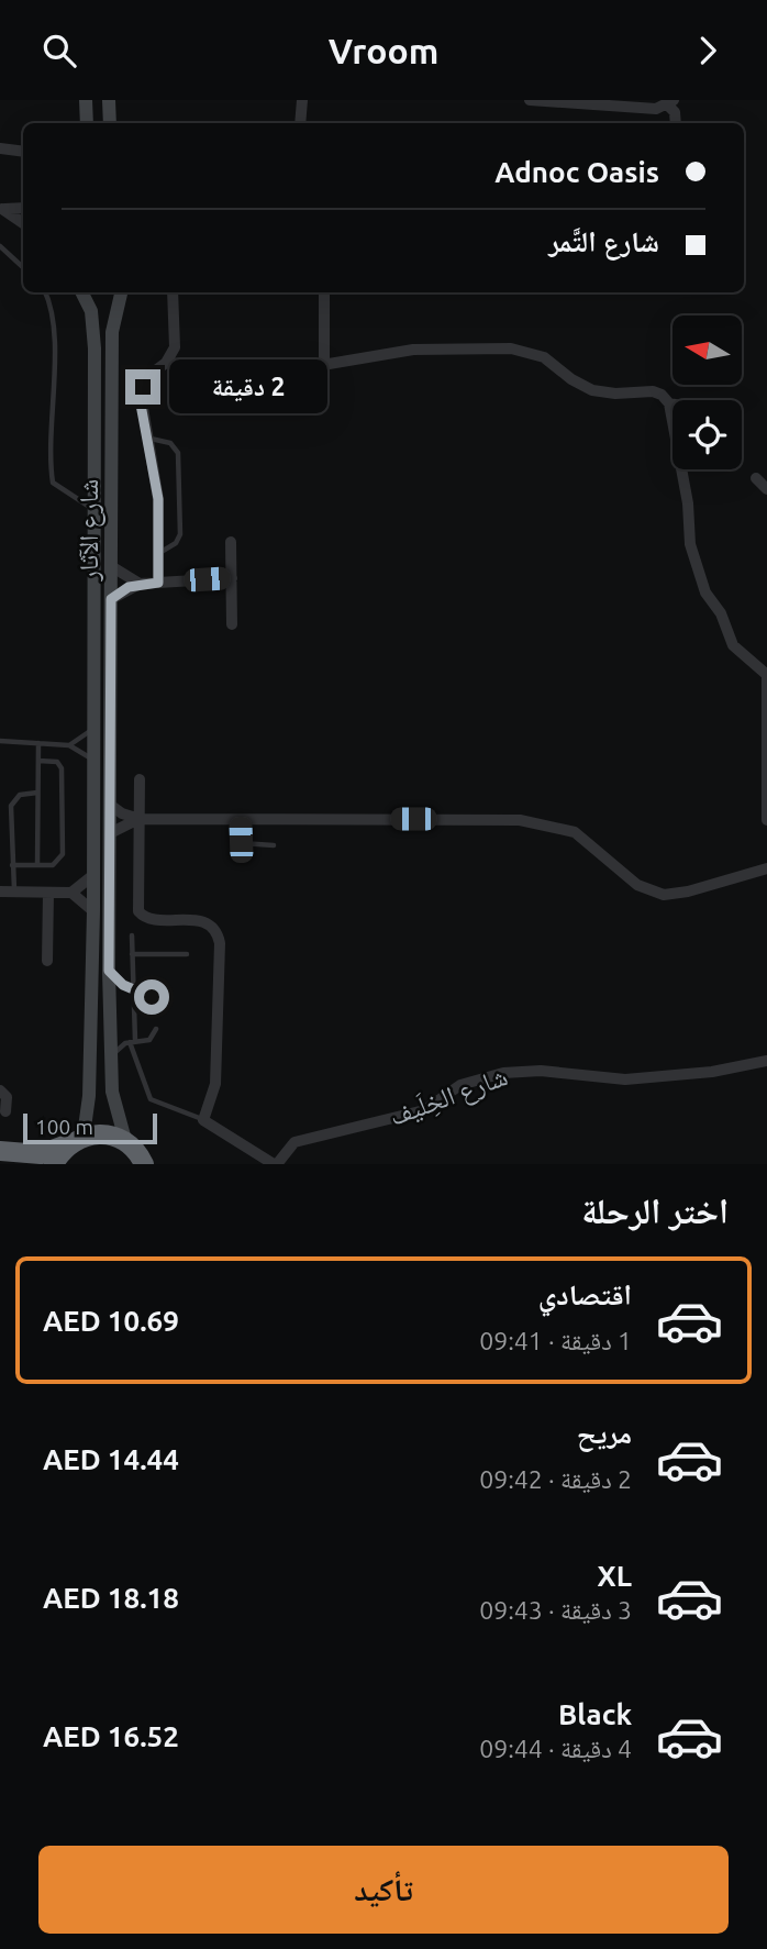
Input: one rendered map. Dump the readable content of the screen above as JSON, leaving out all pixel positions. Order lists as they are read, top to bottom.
{
  "streets": {
    "street": ["شارع الآثار", "شارع الخِلَيف"]
  },
  "scale_bar": "100 m",
  "north": "left",
  "page": {
    "header": "Vroom",
    "banner": ["Adnoc Oasis", "شارع التَّمر"],
    "bubble": "2 دقيقة",
    "scale": "100 m",
    "heading": "اختر الرحلة",
    "list": [
      {
        "name": "اقتصادي",
        "note": "1 دقيقة · 09:41",
        "value": "AED 10.69"
      },
      {
        "name": "مريح",
        "note": "2 دقيقة · 09:42",
        "value": "AED 14.44"
      },
      {
        "name": "XL",
        "note": "3 دقيقة · 09:43",
        "value": "AED 18.18"
      },
      {
        "name": "Black",
        "note": "4 دقيقة · 09:44",
        "value": "AED 16.52"
      }
    ],
    "buttons": "تأكيد"
  }
}
